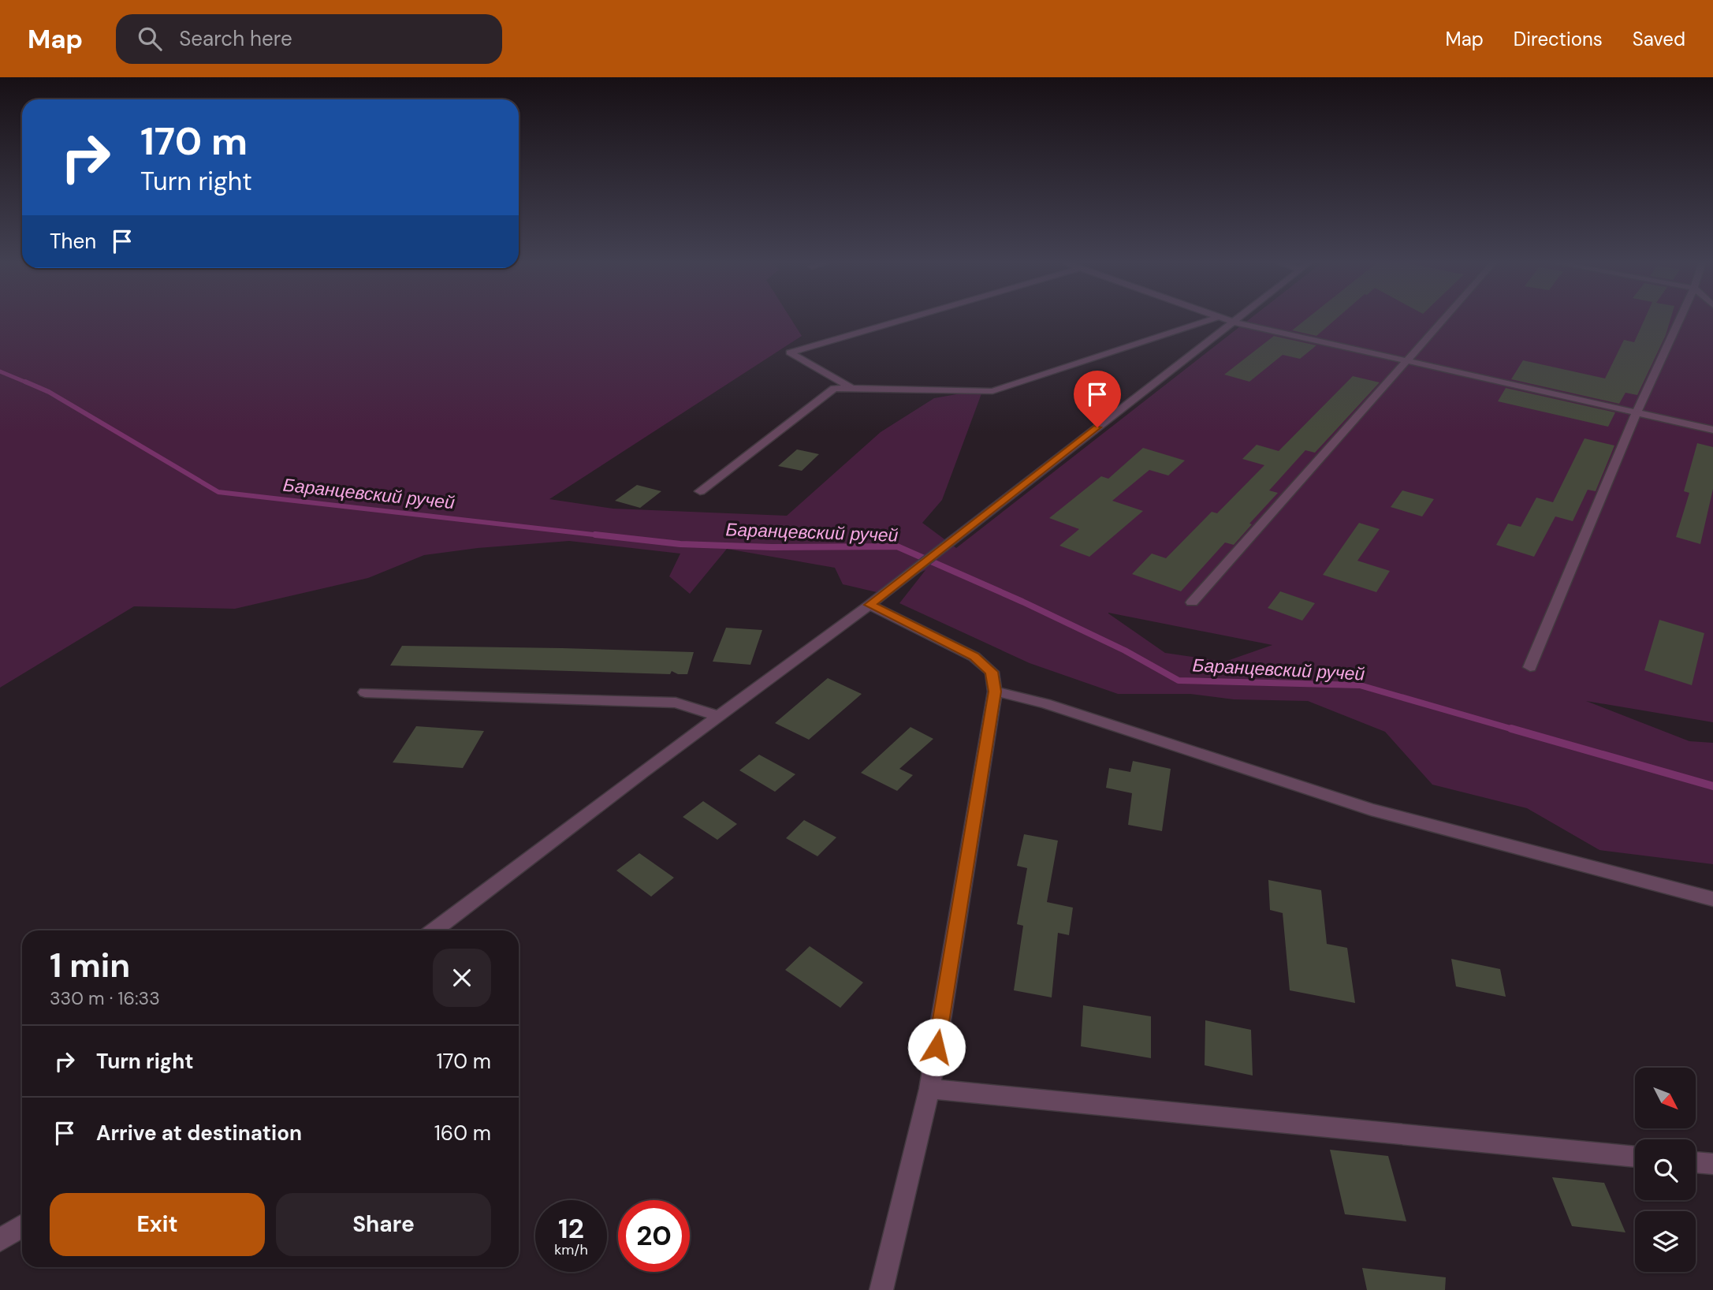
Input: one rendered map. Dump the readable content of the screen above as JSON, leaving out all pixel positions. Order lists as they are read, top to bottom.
{
  "water": ["Баранцевский ручей"],
  "north": "bottom right",
  "page": {
    "header": "Map",
    "search": "Search here",
    "nav": ["Map", "Directions", "Saved"],
    "turn": ["170 m", "Turn right"],
    "then": "Then",
    "heading": ["1 min", "330 m · 16:33"],
    "list": [
      {
        "name": "Turn right",
        "value": "170 m"
      },
      {
        "name": "Arrive at destination",
        "value": "160 m"
      }
    ],
    "buttons": ["Exit", "Share"],
    "speed": "12 km/h",
    "limit": "20"
  }
}
